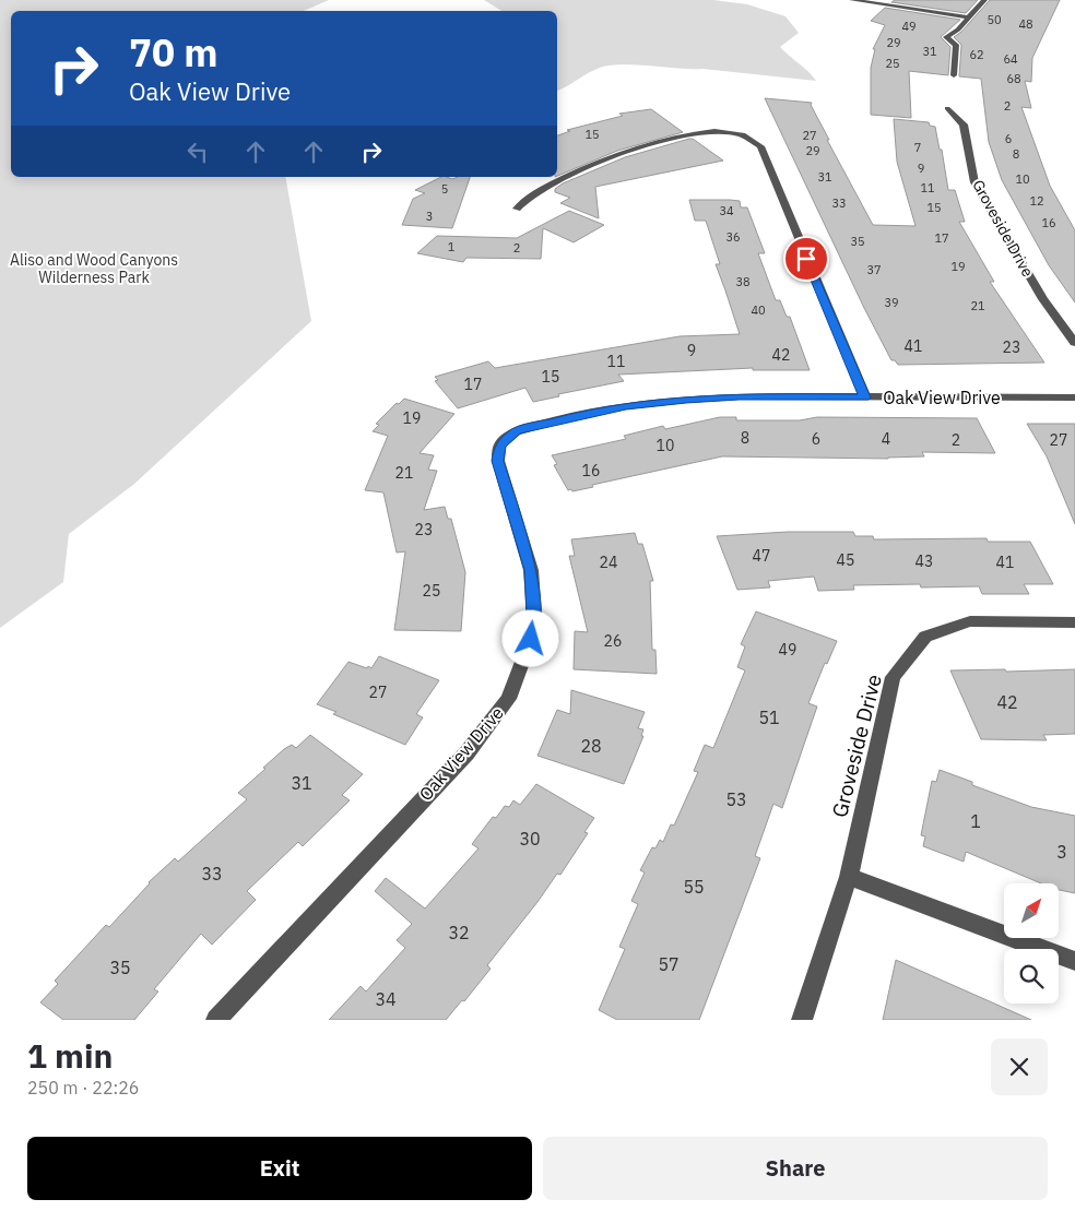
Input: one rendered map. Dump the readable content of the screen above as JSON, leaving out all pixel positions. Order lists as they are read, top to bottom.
{
  "streets": {
    "street": ["Groveside Drive", "Oak View Drive"]
  },
  "parks": ["Aliso and Wood Canyons Wilderness Park"],
  "house_numbers": [
    "50",
    "48",
    "49",
    "29",
    "31",
    "62",
    "64",
    "25",
    "68",
    "2",
    "15",
    "27",
    "6",
    "7",
    "29",
    "8",
    "9",
    "31",
    "10",
    "11",
    "5",
    "12",
    "33",
    "15",
    "34",
    "3",
    "16",
    "36",
    "17",
    "35",
    "1",
    "2",
    "19",
    "37",
    "38",
    "39",
    "21",
    "40",
    "41",
    "23",
    "9",
    "42",
    "11",
    "15",
    "17",
    "19",
    "8",
    "6",
    "4",
    "2",
    "27",
    "10",
    "16",
    "21",
    "23",
    "47",
    "45",
    "43",
    "24",
    "41",
    "25",
    "26",
    "49",
    "27",
    "42",
    "51",
    "28",
    "31",
    "53",
    "1",
    "30",
    "3",
    "33",
    "55",
    "32",
    "57",
    "35",
    "34"
  ],
  "north": "top right",
  "page": {
    "turn": ["70 m", "Oak View Drive"],
    "heading": ["1 min", "250 m · 22:26"],
    "buttons": ["Exit", "Share"]
  }
}
